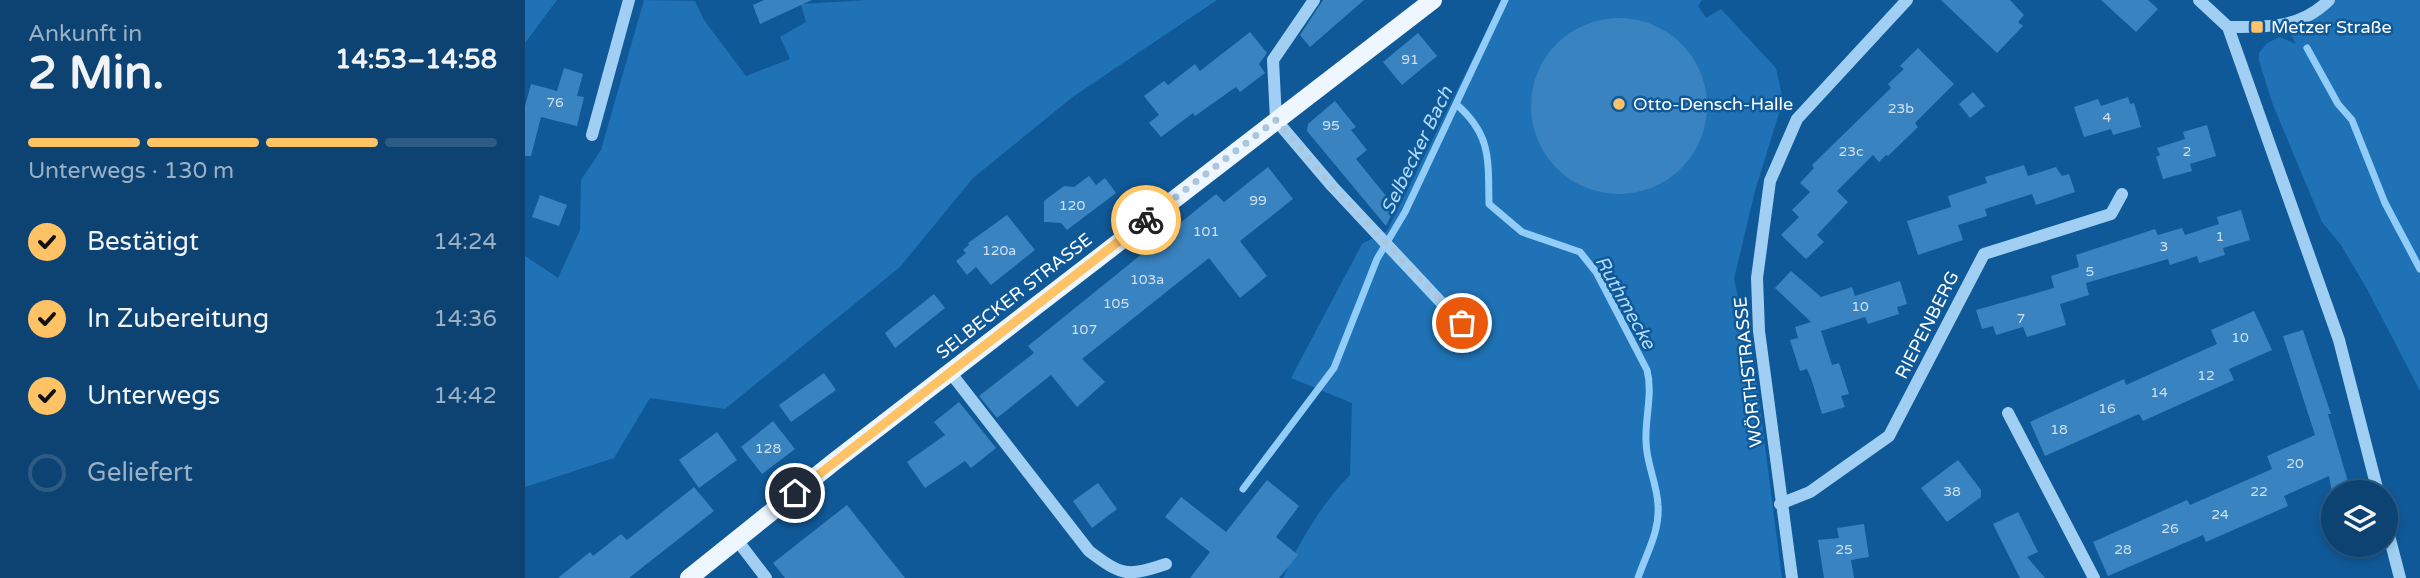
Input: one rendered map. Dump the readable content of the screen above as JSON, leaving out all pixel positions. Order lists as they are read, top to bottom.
{
  "streets": {
    "main road": ["SELBECKER STRASSE"],
    "street": ["RIEPENBERG", "WÖRTHSTRASSE"]
  },
  "crossings": [
    ["RIEPENBERG", "WÖRTHSTRASSE"]
  ],
  "water": ["Selbecker Bach", "Ruthmecke"],
  "places": {
    "transit": ["Metzer Straße"],
    "other": ["Otto-Densch-Halle"]
  },
  "house_numbers": [
    "91",
    "76",
    "23b",
    "4",
    "95",
    "23c",
    "2",
    "99",
    "120",
    "101",
    "1",
    "3",
    "120a",
    "5",
    "103a",
    "105",
    "10",
    "7",
    "107",
    "10",
    "12",
    "14",
    "16",
    "18",
    "128",
    "20",
    "38",
    "22",
    "24",
    "26",
    "25",
    "28"
  ],
  "page": {
    "heading": ["2 Min.", "Ankunft in", "14:53–14:58"],
    "bar": "Unterwegs · 130 m",
    "list": [
      ["Bestätigt", "14:24"],
      ["In Zubereitung", "14:36"],
      ["Unterwegs", "14:42"],
      "Geliefert"
    ]
  }
}
